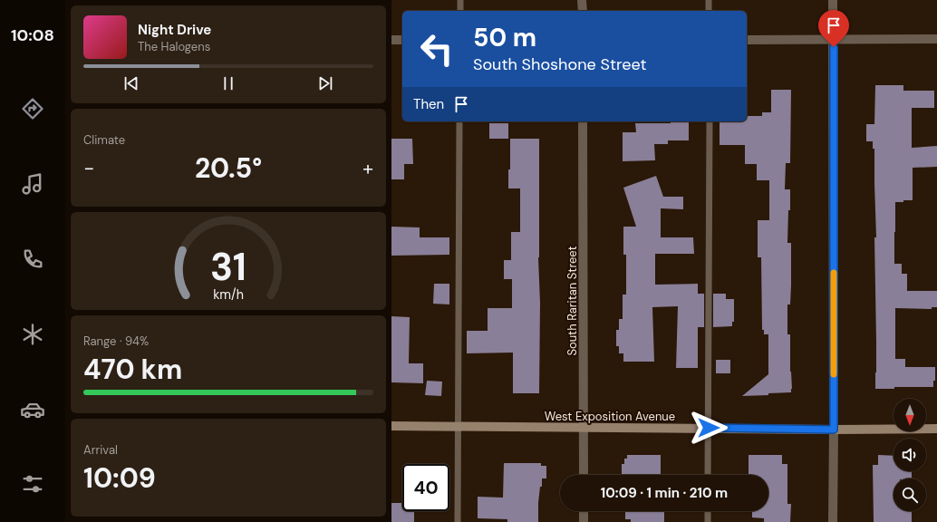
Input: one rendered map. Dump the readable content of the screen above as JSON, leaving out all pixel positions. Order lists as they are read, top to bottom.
{
  "streets": {
    "street": ["South Raritan Street", "West Exposition Avenue"]
  },
  "crossings": [
    ["South Raritan Street", "West Exposition Avenue"]
  ],
  "north": "bottom",
  "page": {
    "tabs": "10:08",
    "turn": ["50 m", "South Shoshone Street"],
    "song": ["Night Drive", "The Halogens"],
    "then": "Then",
    "tile": [
      "Climate",
      ["Range · 94%", "470 km"],
      ["Arrival", "10:09"]
    ],
    "heat": ["−", "20.5°", "+"],
    "limit": "40",
    "trip": "10:09 · 1 min · 210 m",
    "gauge": ["31", "km/h"]
  }
}
